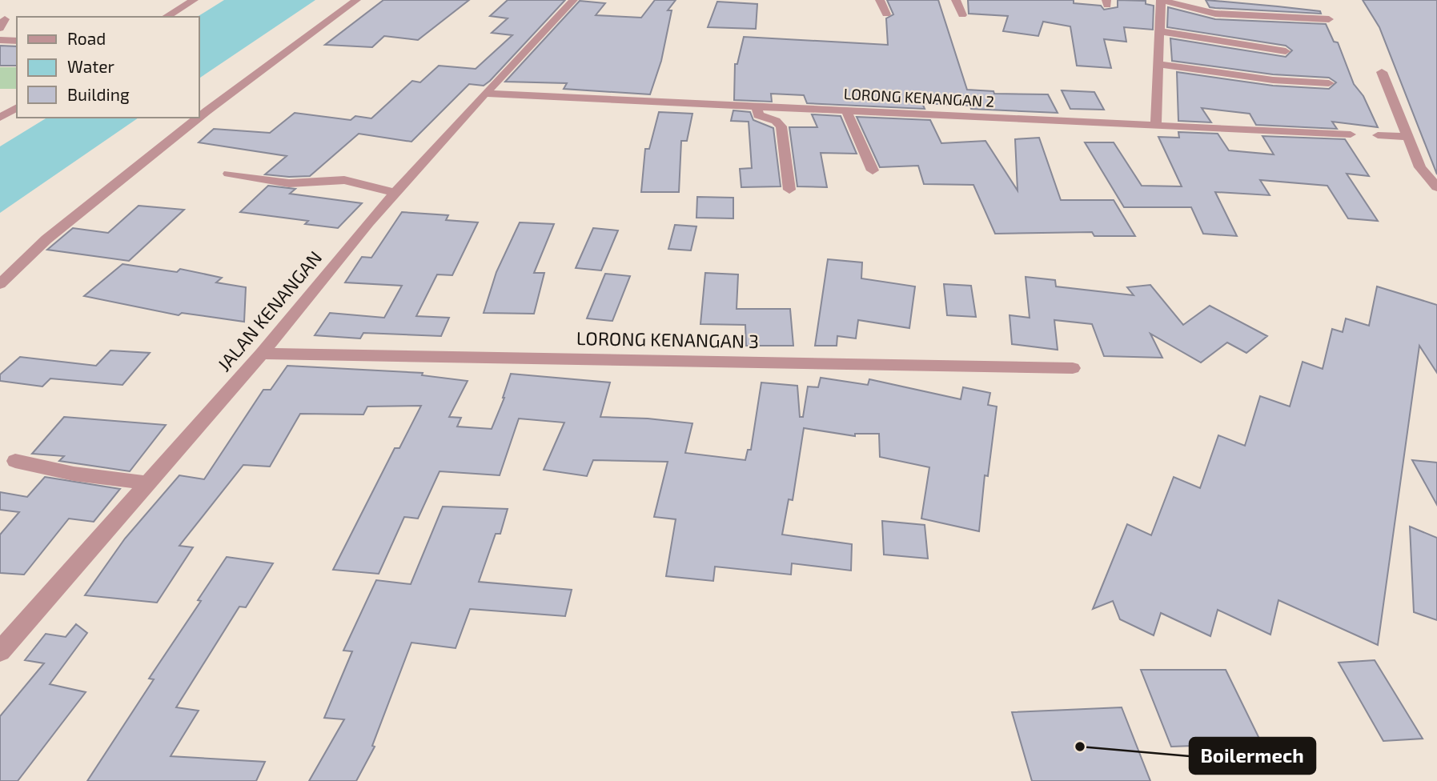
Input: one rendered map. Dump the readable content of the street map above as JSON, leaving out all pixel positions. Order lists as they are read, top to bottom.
{
  "streets": {
    "street": ["LORONG KENANGAN 2", "JALAN KENANGAN", "LORONG KENANGAN 3"]
  },
  "crossings": [
    ["LORONG KENANGAN 2", "JALAN KENANGAN"],
    ["JALAN KENANGAN", "LORONG KENANGAN 3"]
  ],
  "places": ["Boilermech"],
  "legend": ["Road", "Water", "Building"]
}
